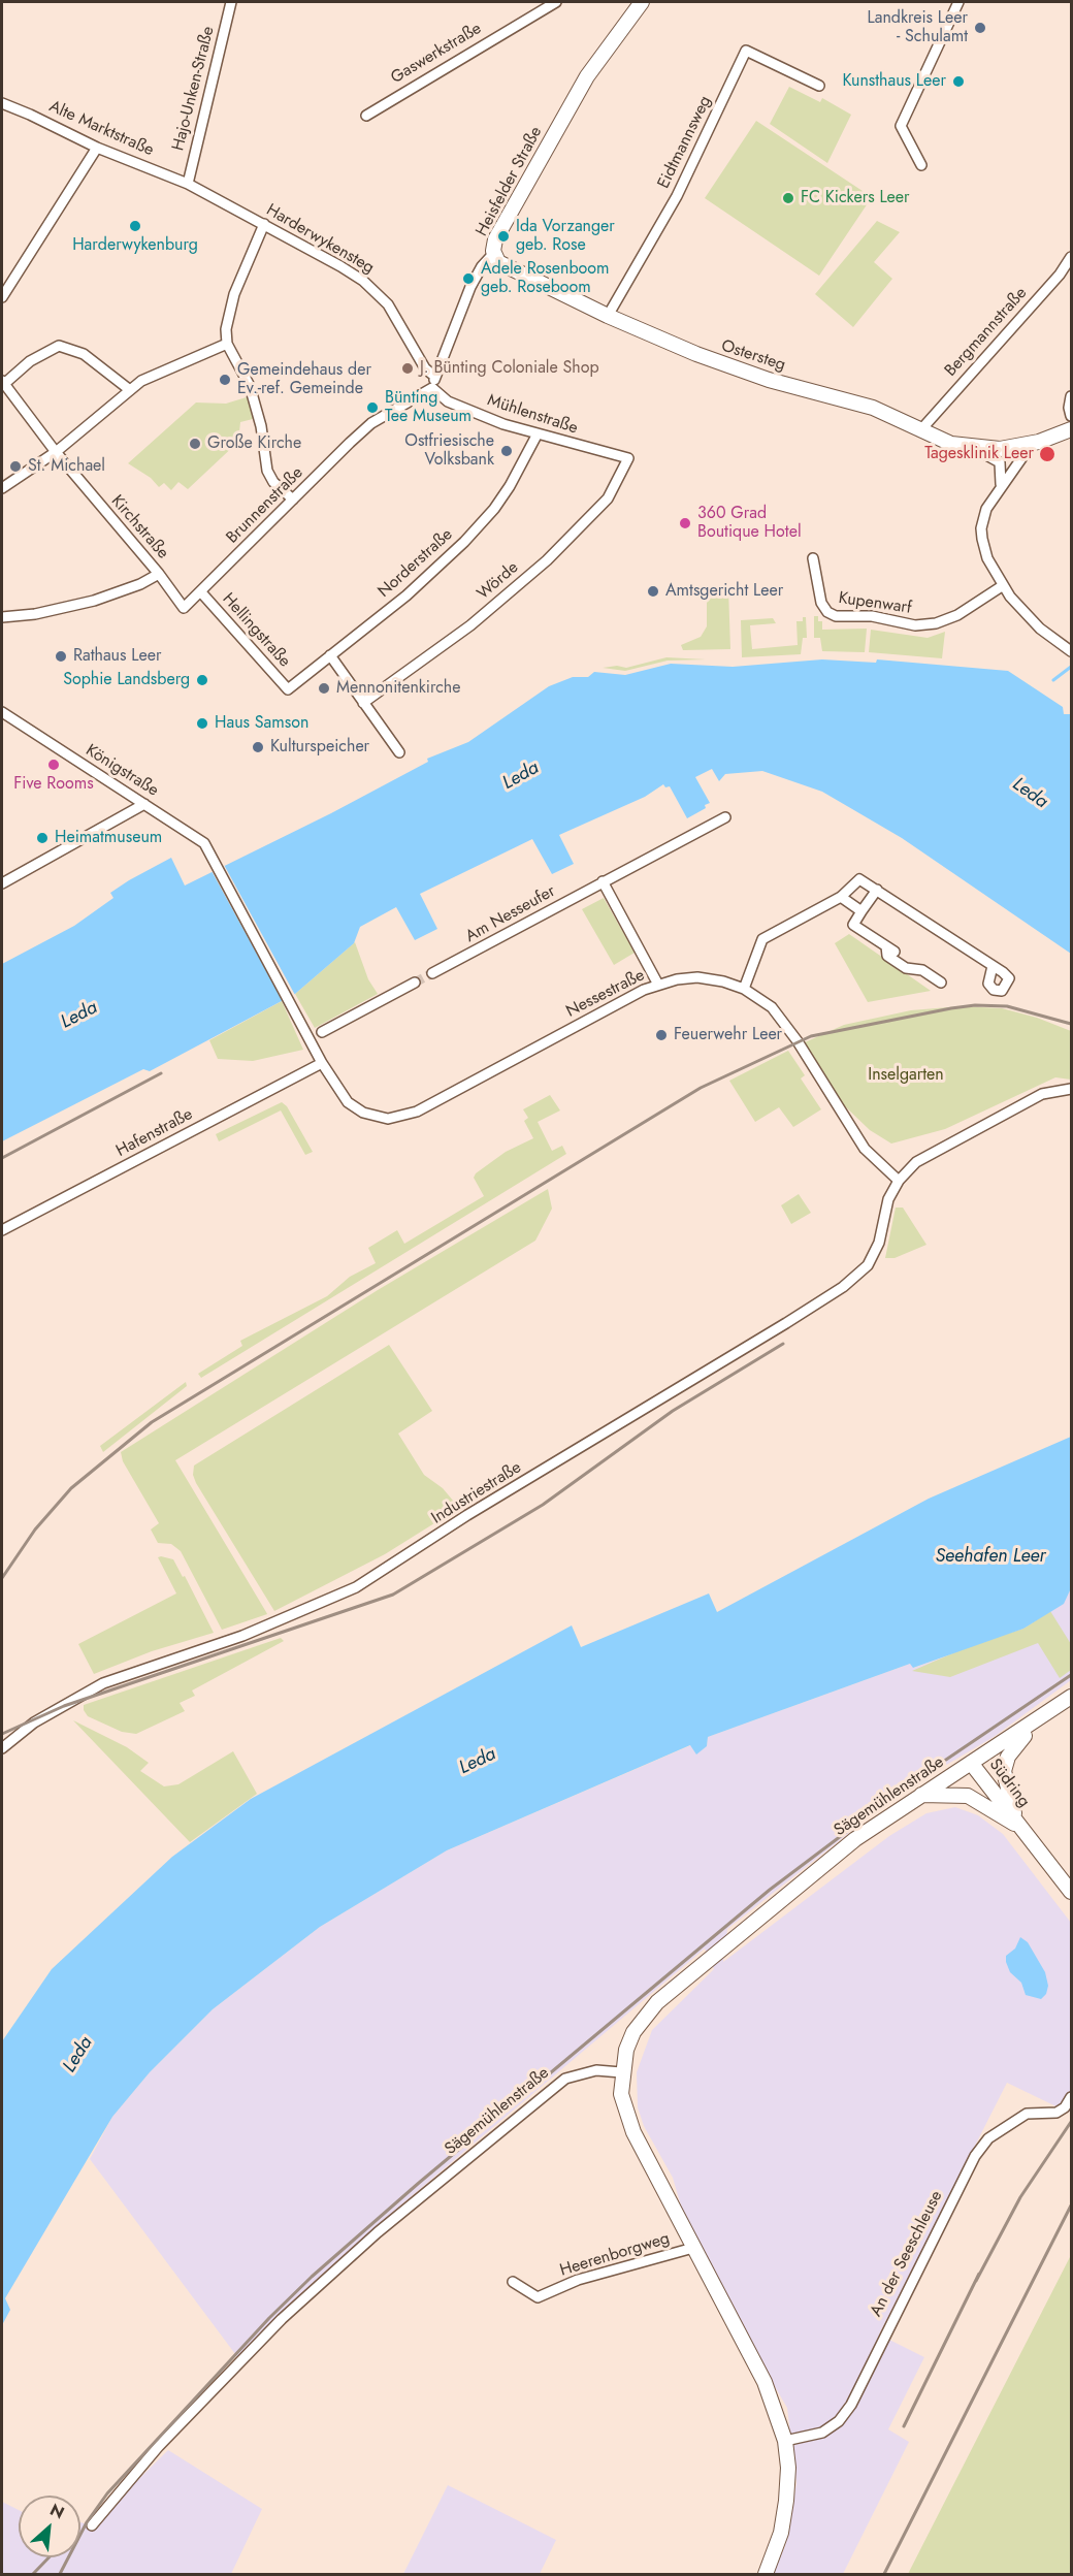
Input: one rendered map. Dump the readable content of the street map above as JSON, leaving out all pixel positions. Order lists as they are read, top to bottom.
{
  "streets": {
    "main road": [
      "Heisfelder Straße",
      "Ostersteg",
      "Südring",
      "Sägemühlenstraße"
    ],
    "street": [
      "Gaswerkstraße",
      "Hajo-Unken-Straße",
      "Alte Marktstraße",
      "Eidtmannsweg",
      "Harderwykensteg",
      "Bergmannstraße",
      "Mühlenstraße",
      "Brunnenstraße",
      "Kirchstraße",
      "Norderstraße",
      "Wörde",
      "Kupenwarf",
      "Hellingstraße",
      "Königstraße",
      "Am Nesseufer",
      "Nessestraße",
      "Hafenstraße",
      "Industriestraße",
      "An der Seeschleuse",
      "Heerenborgweg"
    ]
  },
  "crossings": [
    ["Hajo-Unken-Straße", "Alte Marktstraße"],
    ["Hajo-Unken-Straße", "Harderwykensteg"],
    ["Alte Marktstraße", "Harderwykensteg"],
    ["Eidtmannsweg", "Ostersteg"],
    ["Heisfelder Straße", "Harderwykensteg"],
    ["Heisfelder Straße", "Ostersteg"],
    ["Heisfelder Straße", "Mühlenstraße"],
    ["Heisfelder Straße", "Brunnenstraße"],
    ["Bergmannstraße", "Ostersteg"],
    ["Mühlenstraße", "Brunnenstraße"],
    ["Mühlenstraße", "Norderstraße"],
    ["Mühlenstraße", "Wörde"],
    ["Brunnenstraße", "Kirchstraße"],
    ["Brunnenstraße", "Hellingstraße"],
    ["Norderstraße", "Hellingstraße"],
    ["Königstraße", "Nessestraße"],
    ["Nessestraße", "Hafenstraße"],
    ["Nessestraße", "Industriestraße"],
    ["Südring", "Sägemühlenstraße"]
  ],
  "water": ["Leda", "Seehafen Leer"],
  "parks": ["Inselgarten"],
  "places": [
    "Landkreis Leer - Schulamt",
    "Kunsthaus Leer",
    "FC Kickers Leer",
    "Harderwykenburg",
    "Ida Vorzanger geb. Rose",
    "Adele Rosenboom geb. Roseboom",
    "J. Bünting Coloniale Shop",
    "Gemeindehaus der Ev.-ref. Gemeinde",
    "Bünting Tee Museum",
    "Große Kirche",
    "Ostfriesische Volksbank",
    "Tagesklinik Leer",
    "St. Michael",
    "360 Grad Boutique Hotel",
    "Amtsgericht Leer",
    "Rathaus Leer",
    "Sophie Landsberg",
    "Mennonitenkirche",
    "Haus Samson",
    "Kulturspeicher",
    "Five Rooms",
    "Heimatmuseum",
    "Feuerwehr Leer"
  ],
  "north": "top right"
}
